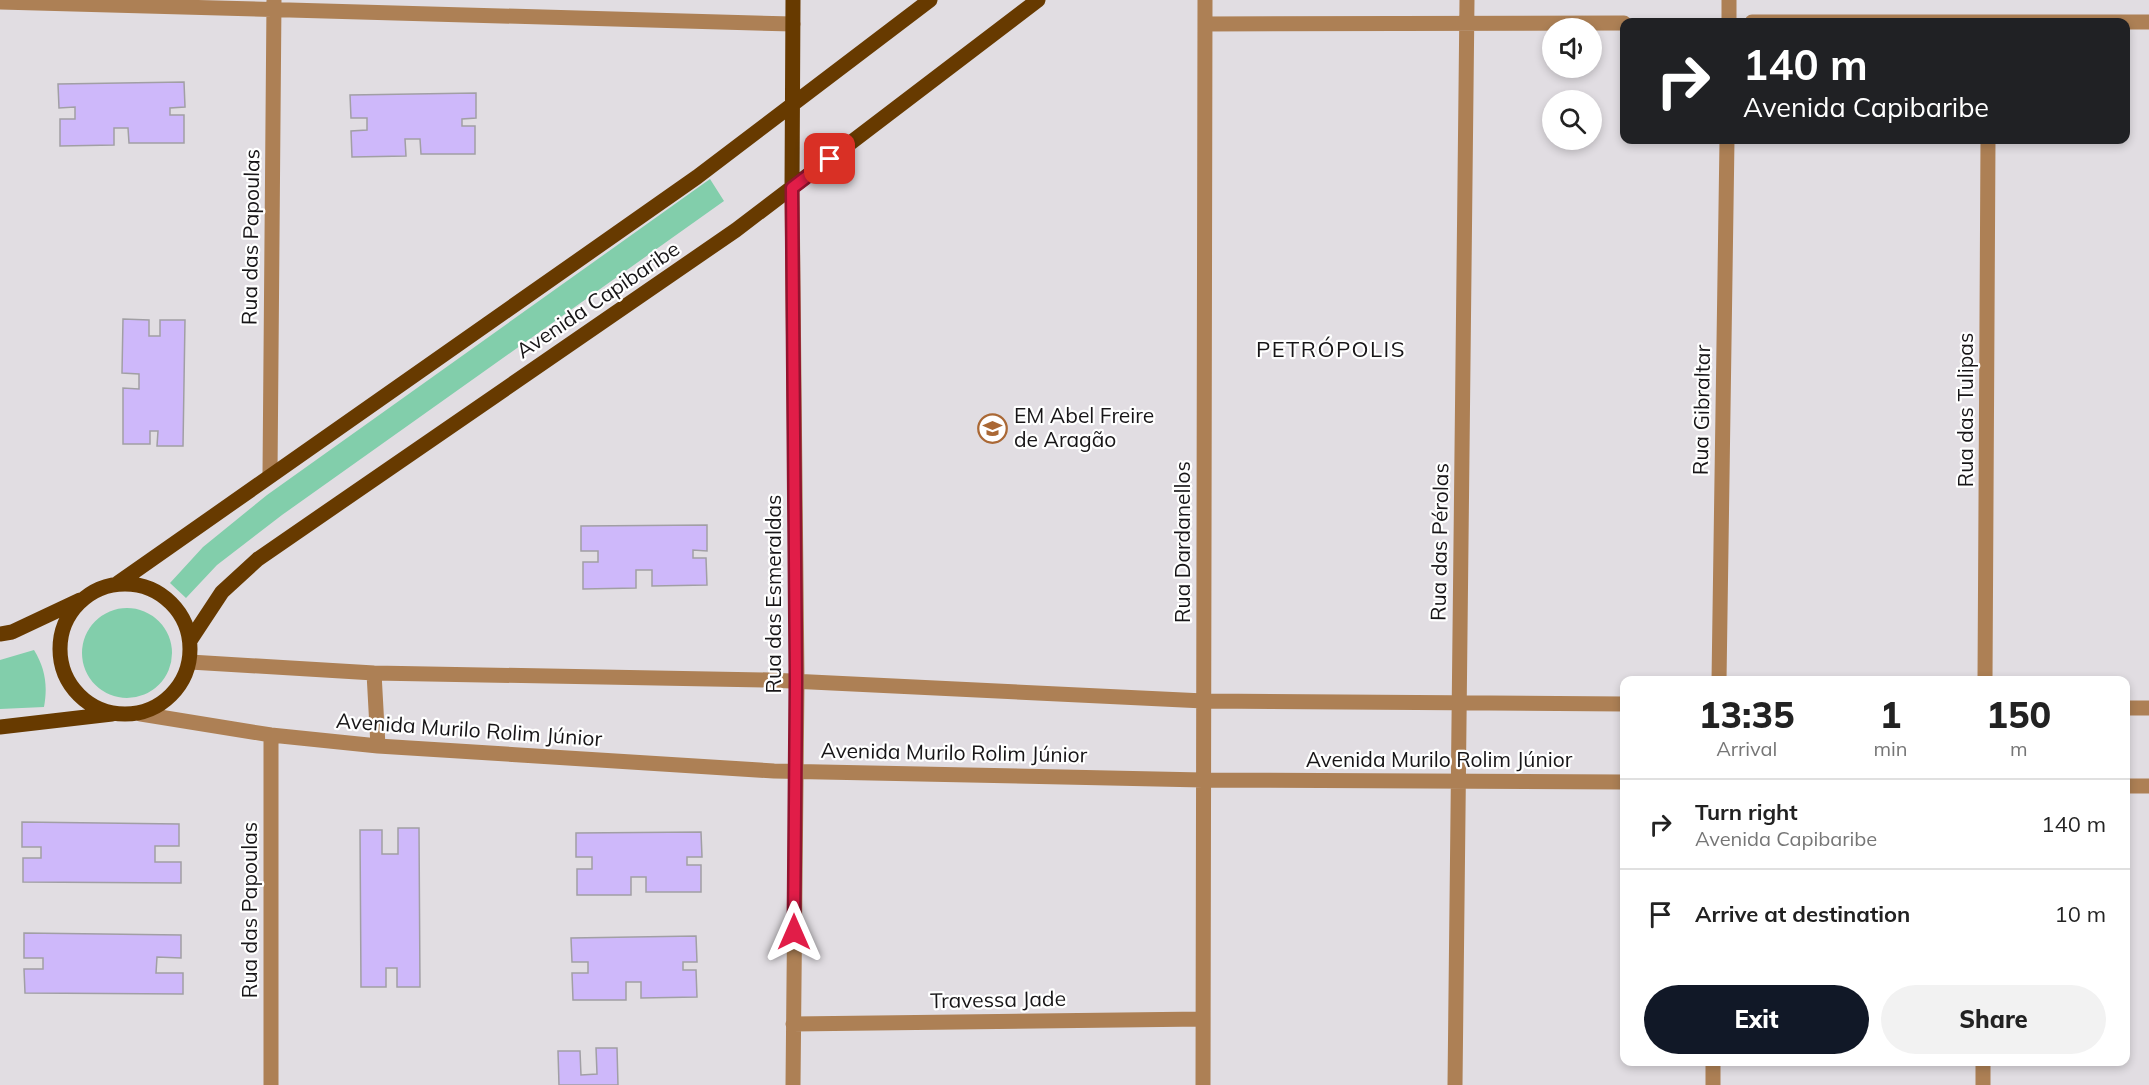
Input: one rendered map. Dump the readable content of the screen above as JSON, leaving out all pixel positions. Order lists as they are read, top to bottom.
{
  "streets": {
    "main road": ["Avenida Capibaribe", "Rua das Esmeraldas"],
    "street": [
      "Rua das Papoulas",
      "Rua Gibraltar",
      "Rua das Tulipas",
      "Rua Dardanellos",
      "Rua das Pérolas",
      "Avenida Murilo Rolim Júnior",
      "Travessa Jade"
    ]
  },
  "crossings": [
    ["Rua das Papoulas", "Avenida Capibaribe"],
    ["Rua das Papoulas", "Avenida Murilo Rolim Júnior"],
    ["Avenida Capibaribe", "Rua das Esmeraldas"],
    ["Avenida Capibaribe", "Avenida Murilo Rolim Júnior"],
    ["Rua Dardanellos", "Avenida Murilo Rolim Júnior"],
    ["Rua Dardanellos", "Travessa Jade"],
    ["Rua das Pérolas", "Avenida Murilo Rolim Júnior"],
    ["Rua das Esmeraldas", "Avenida Murilo Rolim Júnior"],
    ["Rua das Esmeraldas", "Travessa Jade"]
  ],
  "districts": ["PETRÓPOLIS"],
  "places": {
    "school or university": ["EM Abel Freire de Aragão"]
  },
  "page": {
    "turn": ["140 m", "Avenida Capibaribe"],
    "eta": [
      "13:35",
      "Arrival",
      "1",
      "min",
      "150",
      "m"
    ],
    "list": [
      {
        "name": "Turn right",
        "note": "Avenida Capibaribe",
        "value": "140 m"
      },
      {
        "name": "Arrive at destination",
        "value": "10 m"
      }
    ],
    "buttons": ["Exit", "Share"]
  }
}
